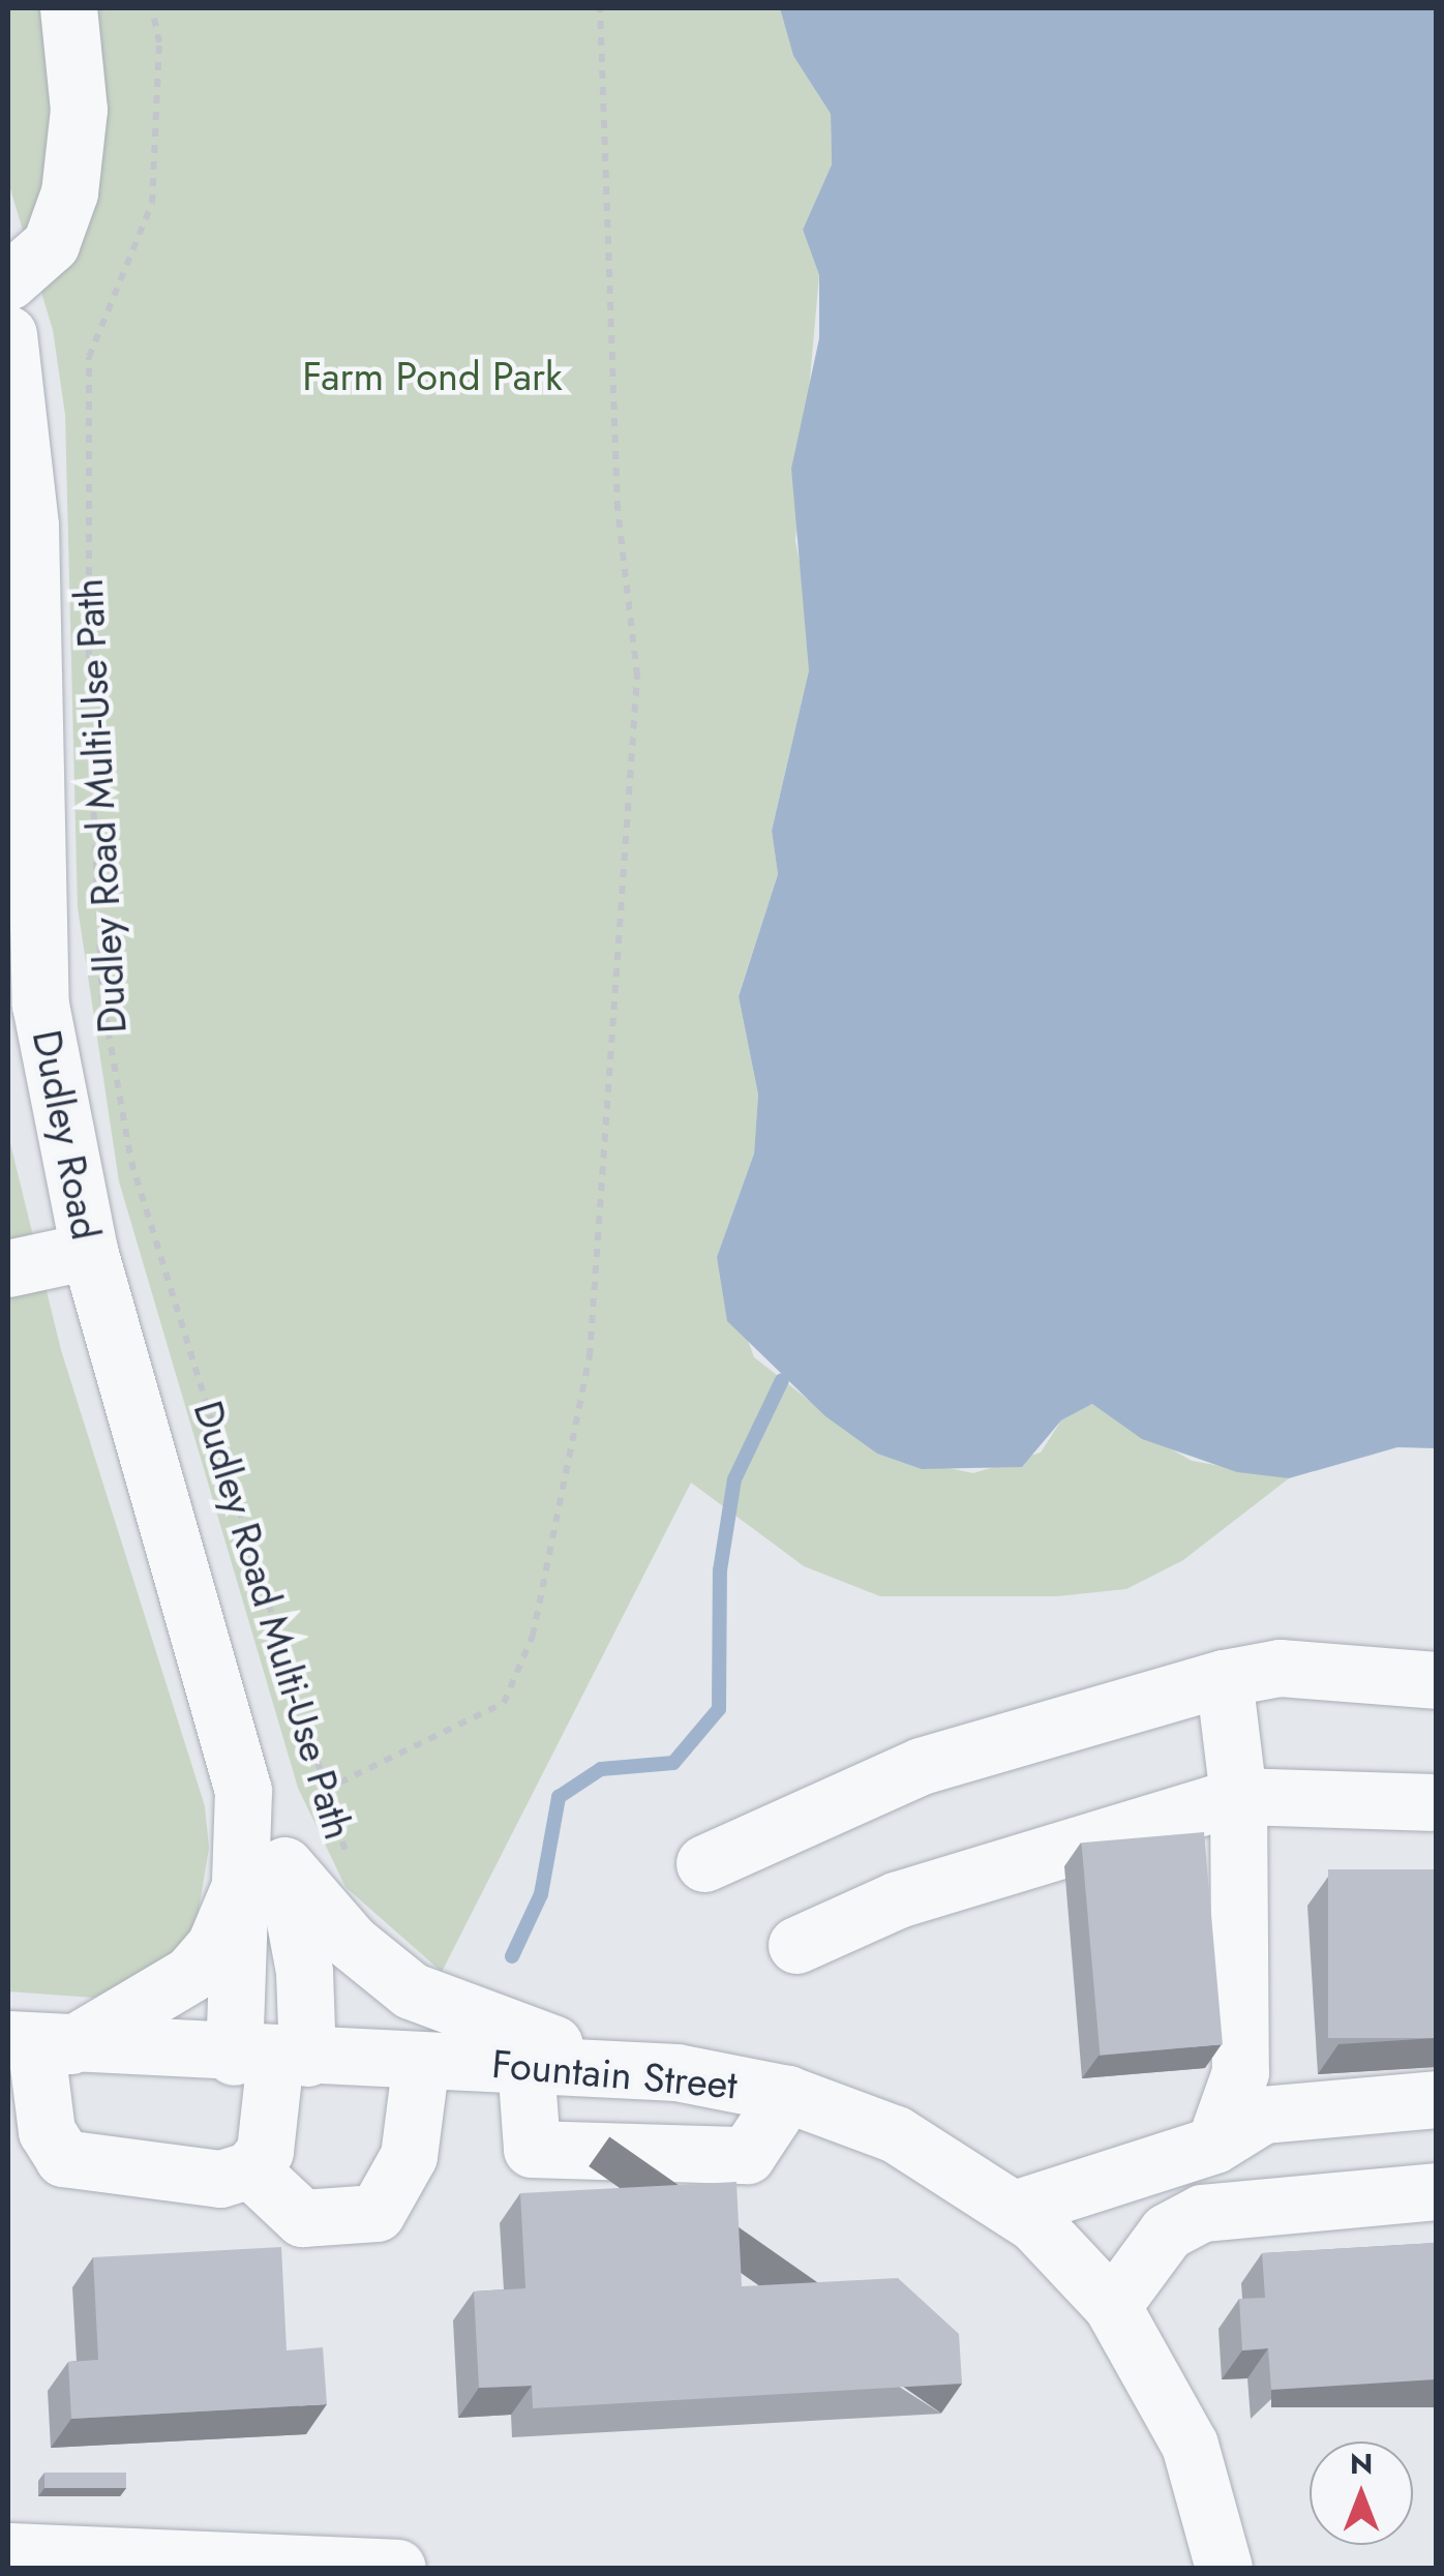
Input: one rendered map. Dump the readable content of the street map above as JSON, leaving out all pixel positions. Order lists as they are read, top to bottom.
{
  "streets": {
    "street": ["Dudley Road", "Fountain Street"],
    "path": ["Dudley Road Multi-Use Path"]
  },
  "crossings": [
    ["Dudley Road", "Fountain Street"]
  ],
  "parks": ["Farm Pond Park"],
  "north": "top"
}
